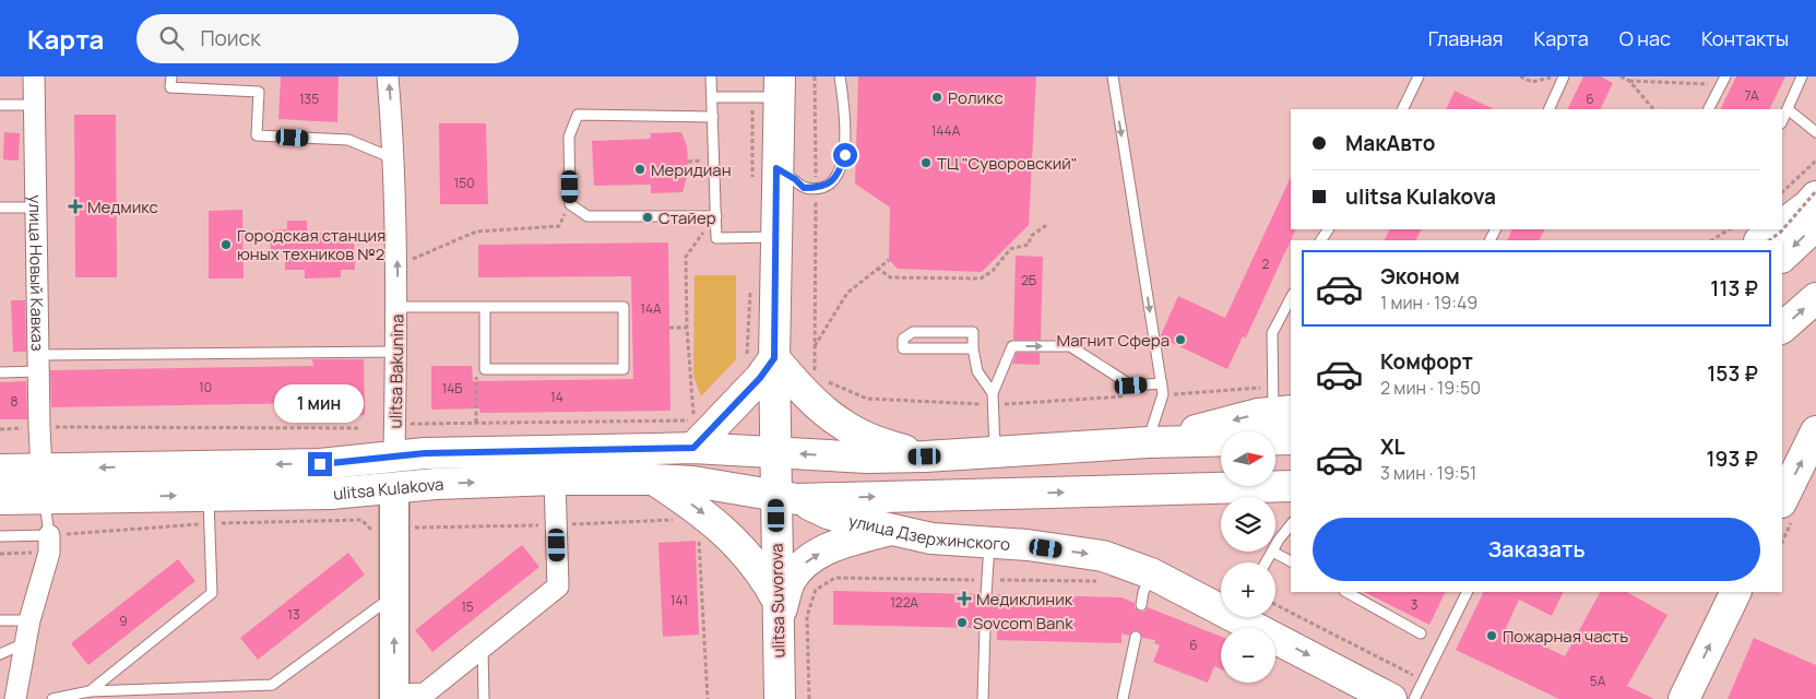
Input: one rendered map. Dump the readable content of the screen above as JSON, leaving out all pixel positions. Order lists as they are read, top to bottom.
{
  "streets": {
    "main road": [
      "ulitsa Bakunina",
      "ulitsa Kulakova",
      "улица Дзержинского",
      "ulitsa Suvorova"
    ],
    "street": ["улица Новый Кавказ"]
  },
  "crossings": [
    ["улица Новый Кавказ", "ulitsa Kulakova"],
    ["ulitsa Bakunina", "ulitsa Kulakova"],
    ["ulitsa Kulakova", "улица Дзержинского"],
    ["ulitsa Kulakova", "ulitsa Suvorova"],
    ["улица Дзержинского", "ulitsa Suvorova"]
  ],
  "one_way": ["ulitsa Bakunina"],
  "places": {
    "other": [
      "Роликс",
      "ТЦ \"Суворовский\"",
      "Меридиан",
      "Стайер",
      "Городская станция юных техников №2",
      "Магнит Сфера",
      "Sovcom Bank",
      "Пожарная часть"
    ],
    "health": ["Медмикс", "Медиклиник"]
  },
  "house_numbers": [
    "7А",
    "135",
    "6",
    "144А",
    "150",
    "2",
    "2Б",
    "14А",
    "10",
    "14Б",
    "14",
    "8",
    "141",
    "122А",
    "3",
    "15",
    "13",
    "9",
    "6",
    "5А"
  ],
  "north": "right",
  "page": {
    "header": "Карта",
    "search": "Поиск",
    "nav": [
      "Главная",
      "Карта",
      "О нас",
      "Контакты"
    ],
    "banner": ["МакАвто", "ulitsa Kulakova"],
    "list": [
      {
        "name": "Эконом",
        "note": "1 мин · 19:49",
        "value": "113 ₽"
      },
      {
        "name": "Комфорт",
        "note": "2 мин · 19:50",
        "value": "153 ₽"
      },
      {
        "name": "XL",
        "note": "3 мин · 19:51",
        "value": "193 ₽"
      }
    ],
    "bubble": "1 мин",
    "map_buttons": ["+", "−"],
    "buttons": "Заказать"
  }
}
